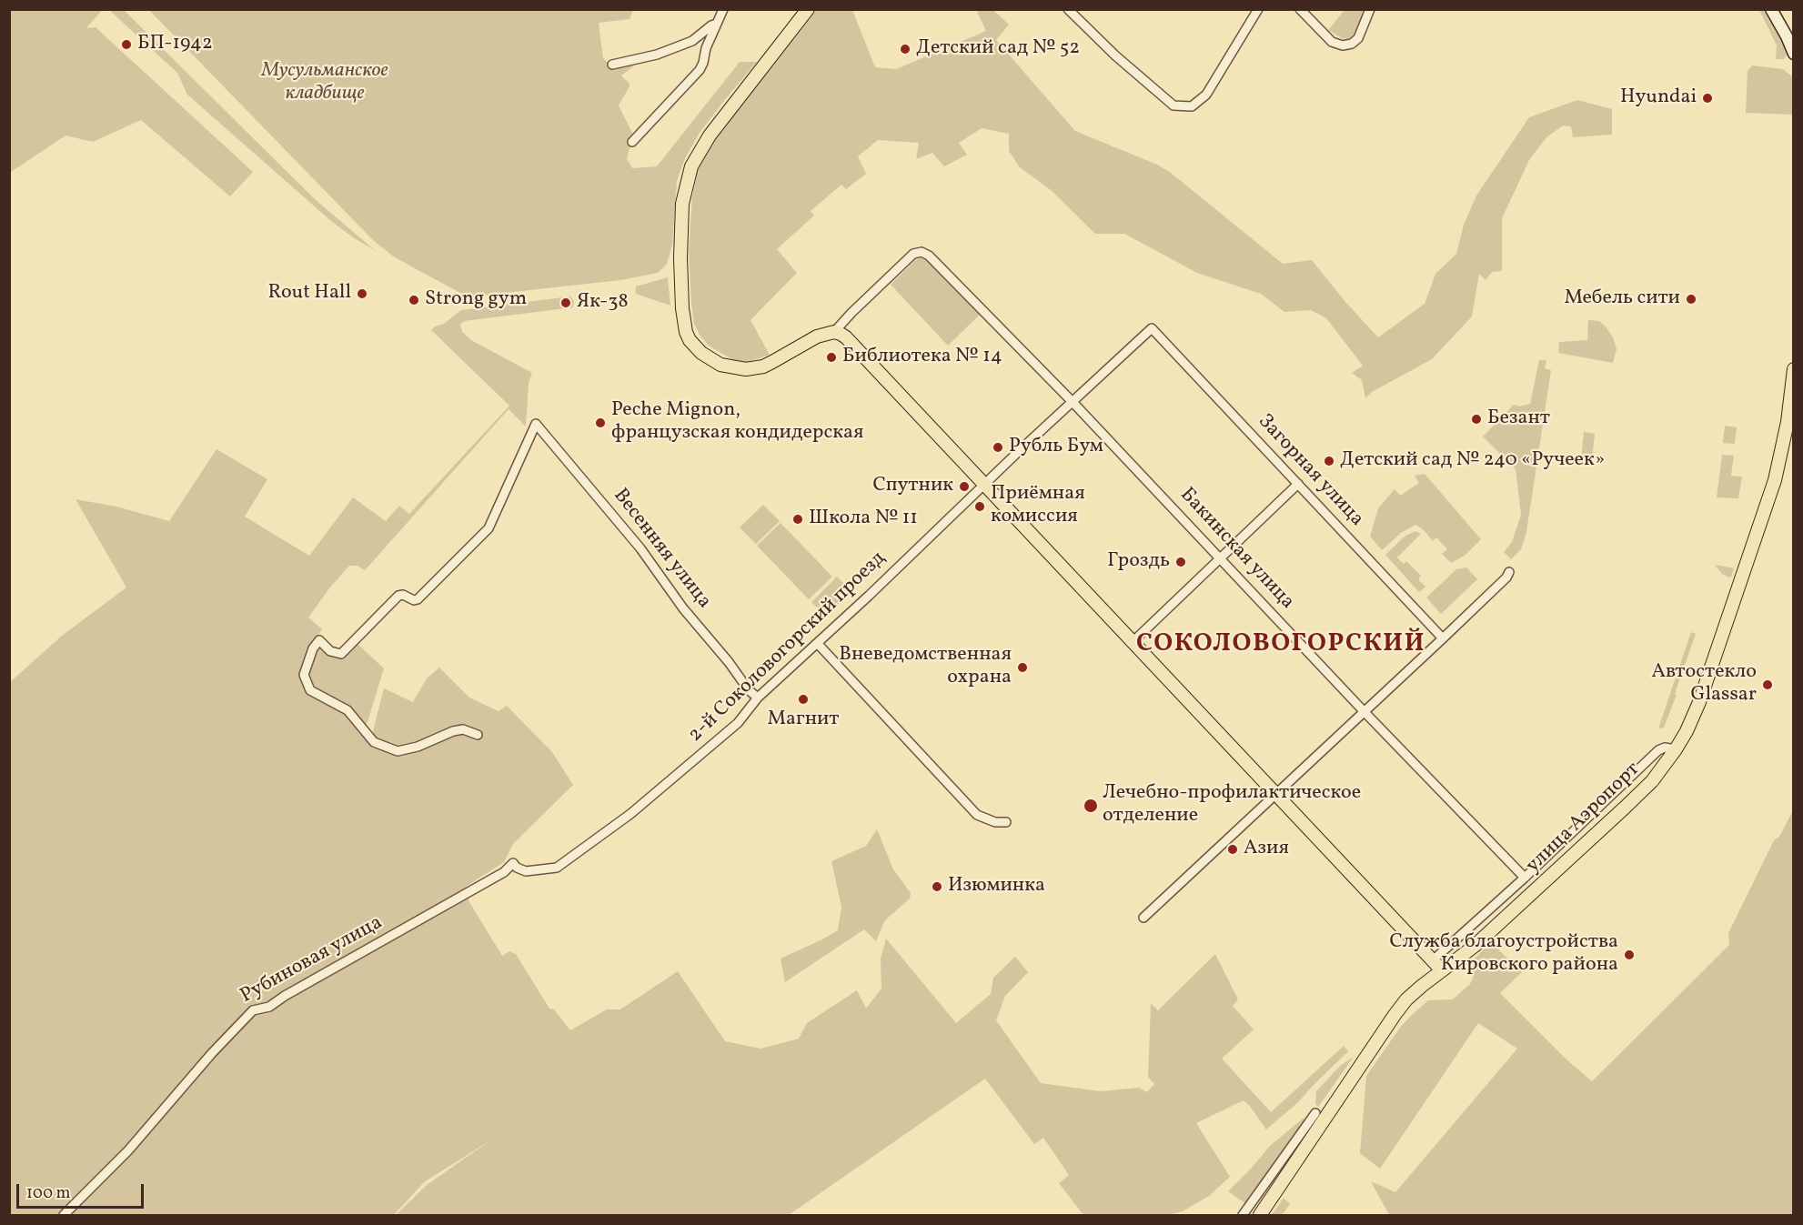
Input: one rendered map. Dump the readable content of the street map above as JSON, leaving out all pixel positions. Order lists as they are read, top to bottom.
{
  "streets": {
    "main road": ["улица Аэропорт"],
    "street": [
      "Загорная улица",
      "Весенняя улица",
      "Бакинская улица",
      "2-й Соколовогорский проезд",
      "Рубиновая улица"
    ]
  },
  "crossings": [
    ["Загорная улица", "2-й Соколовогорский проезд"],
    ["Весенняя улица", "2-й Соколовогорский проезд"],
    ["Бакинская улица", "2-й Соколовогорский проезд"],
    ["2-й Соколовогорский проезд", "Рубиновая улица"]
  ],
  "districts": ["СОКОЛОВОГОРСКИЙ"],
  "parks": ["Мусульманское кладбище"],
  "places": [
    "БП-1942",
    "Детский сад № 52",
    "Hyundai",
    "Rout Hall",
    "Мебель сити",
    "Strong gym",
    "Як-38",
    "Библиотека № 14",
    "Безант",
    "Peche Mignon, французская кондидерская",
    "Рубль Бум",
    "Детский сад № 240 «Ручеек»",
    "Спутник",
    "Приёмная комиссия",
    "Школа № 11",
    "Гроздь",
    "Вневедомственная охрана",
    "Автостекло Glassar",
    "Магнит",
    "Лечебно-профилактическое отделение",
    "Азия",
    "Изюминка",
    "Служба благоустройства Кировского района"
  ],
  "scale_bar": "100 m"
}
